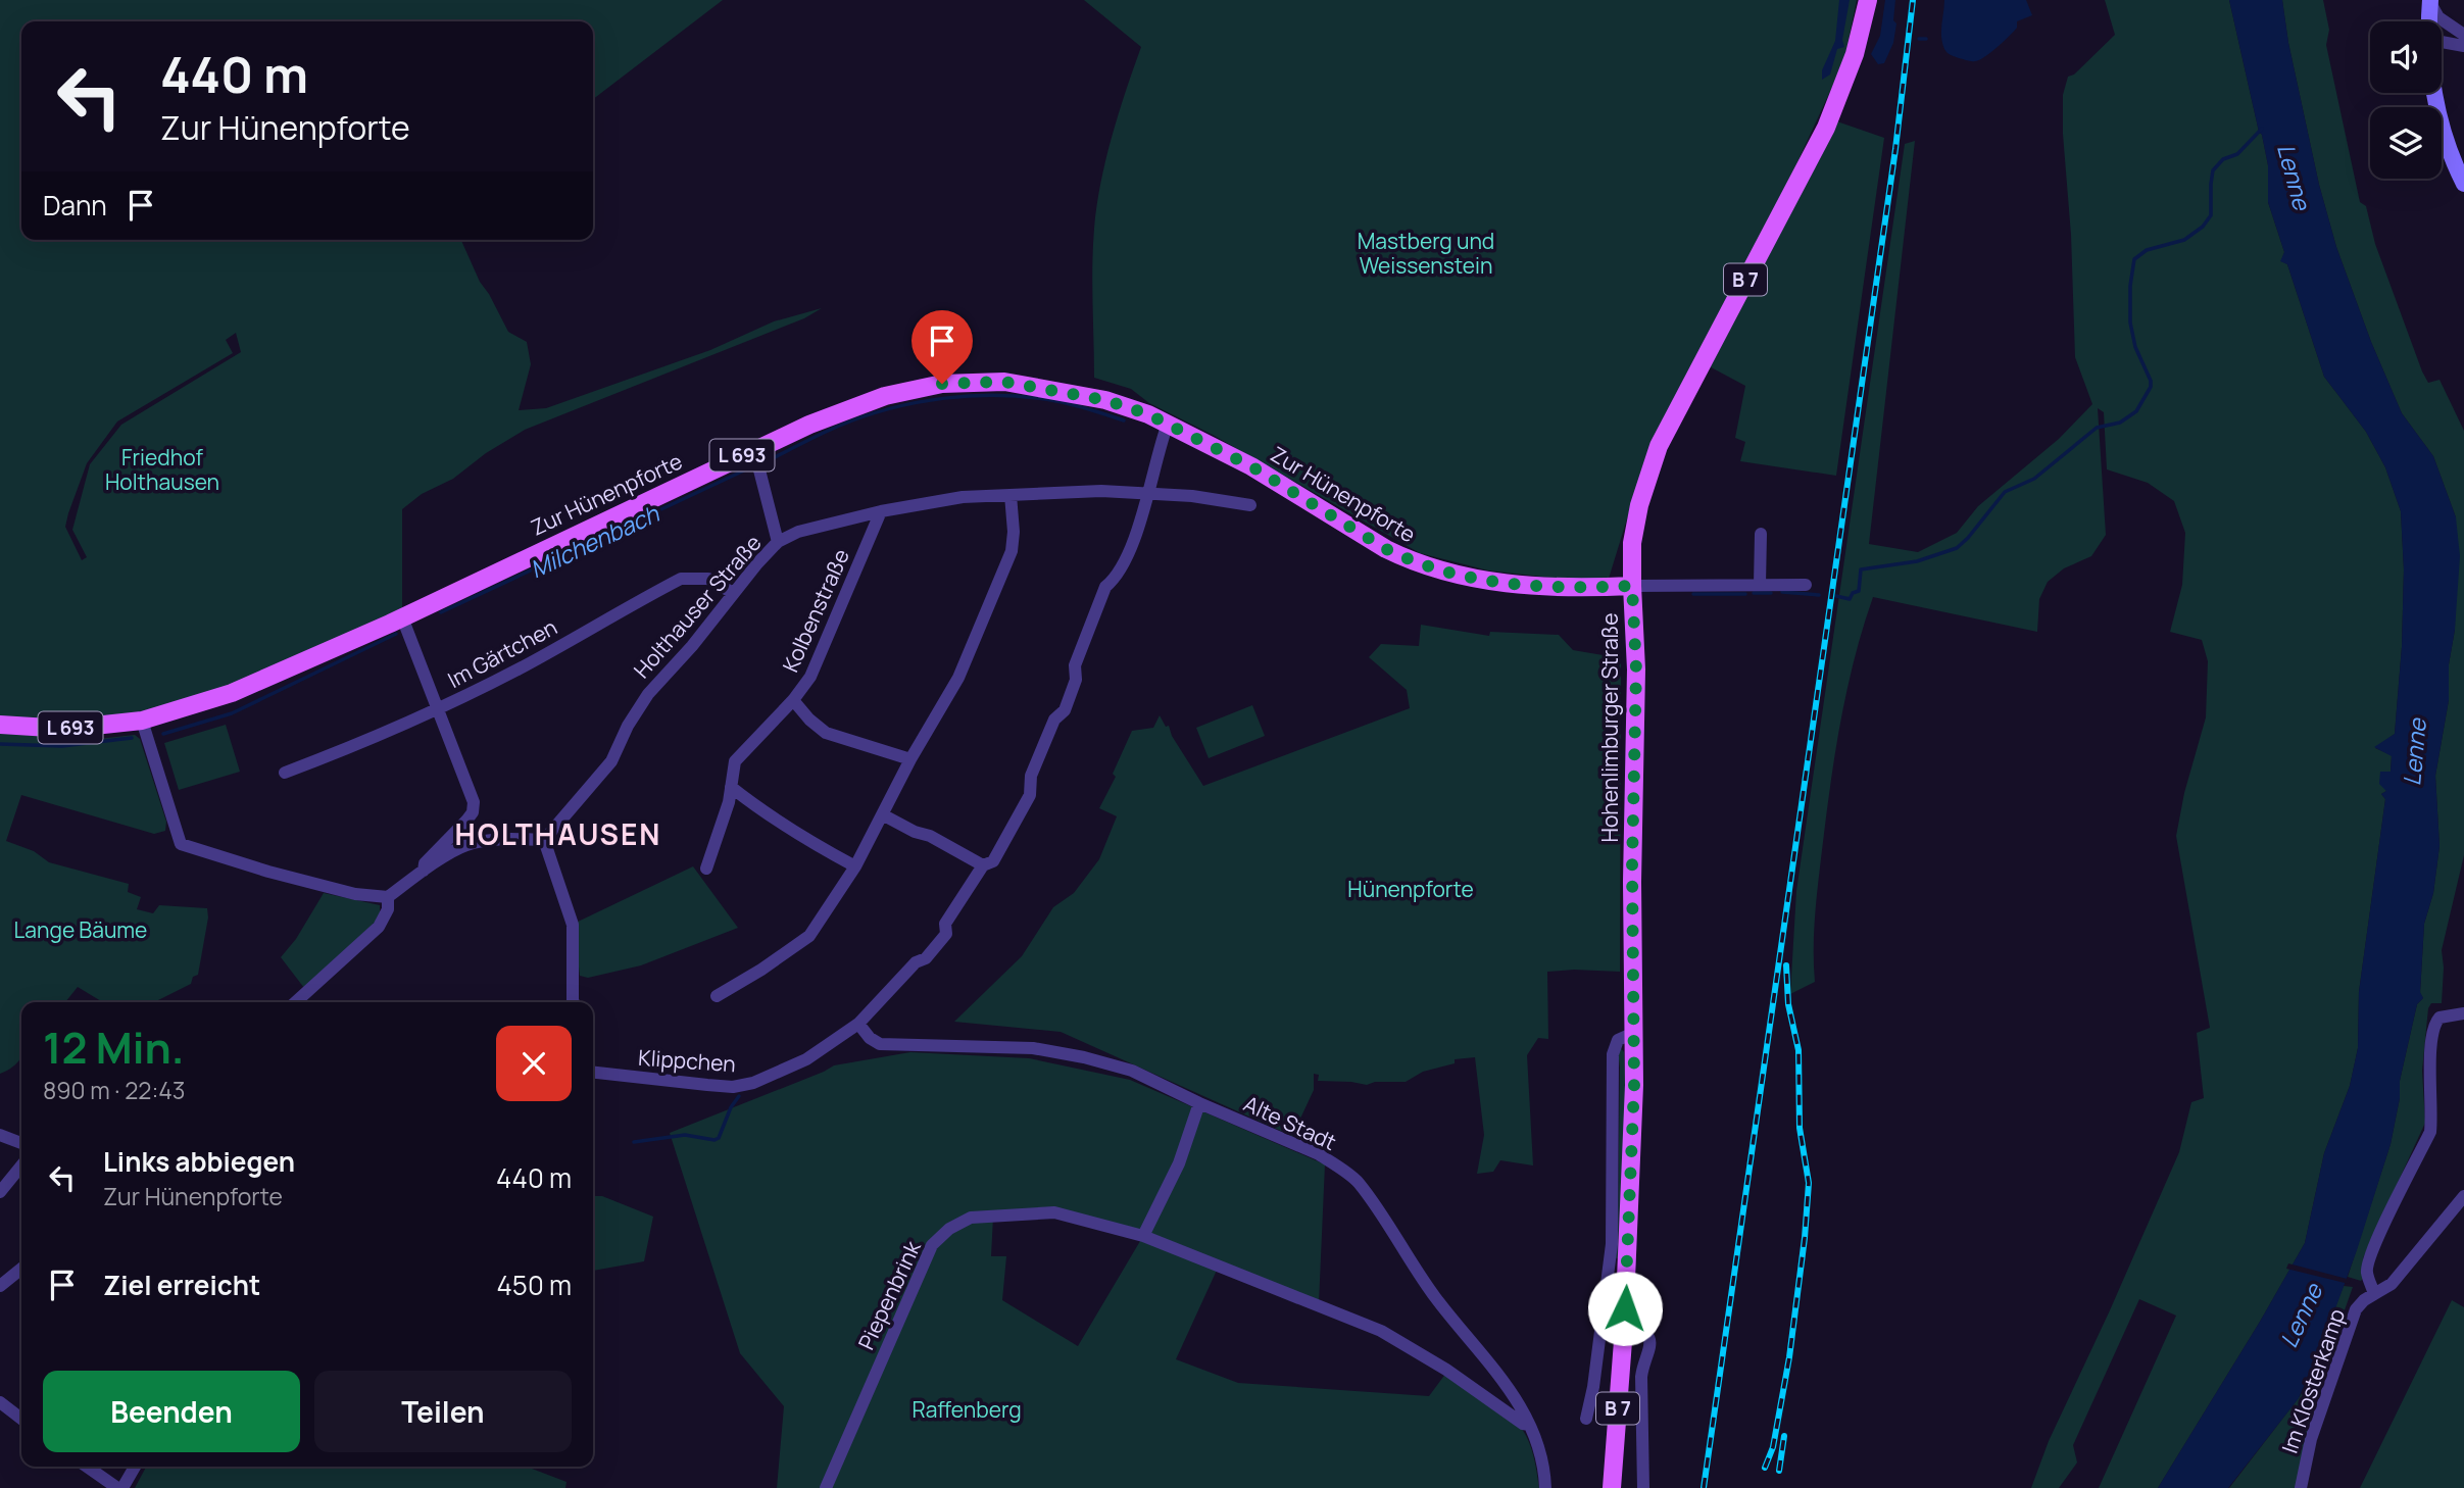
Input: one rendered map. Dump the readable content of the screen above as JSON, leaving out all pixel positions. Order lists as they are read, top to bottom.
{
  "streets": {
    "main road": [
      "B 7",
      "L 693",
      "Zur Hünenpforte",
      "Hohenlimburger Straße"
    ],
    "street": [
      "Holthauser Straße",
      "Kolbenstraße",
      "Im Gärtchen",
      "Klippchen",
      "Alte Stadt",
      "Piepenbrink",
      "Im Klosterkamp"
    ]
  },
  "crossings": [
    ["Zur Hünenpforte", "Hohenlimburger Straße"],
    ["Holthauser Straße", "Kolbenstraße"],
    ["Holthauser Straße", "Im Gärtchen"],
    ["Klippchen", "Alte Stadt"],
    ["Alte Stadt", "Piepenbrink"]
  ],
  "districts": ["HOLTHAUSEN"],
  "water": ["Lenne", "Milchenbach"],
  "parks": [
    "Mastberg und Weissenstein",
    "Friedhof Holthausen",
    "Hünenpforte",
    "Lange Bäume",
    "Raffenberg"
  ],
  "page": {
    "turn": ["440 m", "Zur Hünenpforte"],
    "then": "Dann",
    "heading": ["12 Min.", "890 m · 22:43"],
    "list": [
      {
        "name": "Links abbiegen",
        "note": "Zur Hünenpforte",
        "value": "440 m"
      },
      {
        "name": "Ziel erreicht",
        "value": "450 m"
      }
    ],
    "buttons": ["Beenden", "Teilen"]
  }
}
